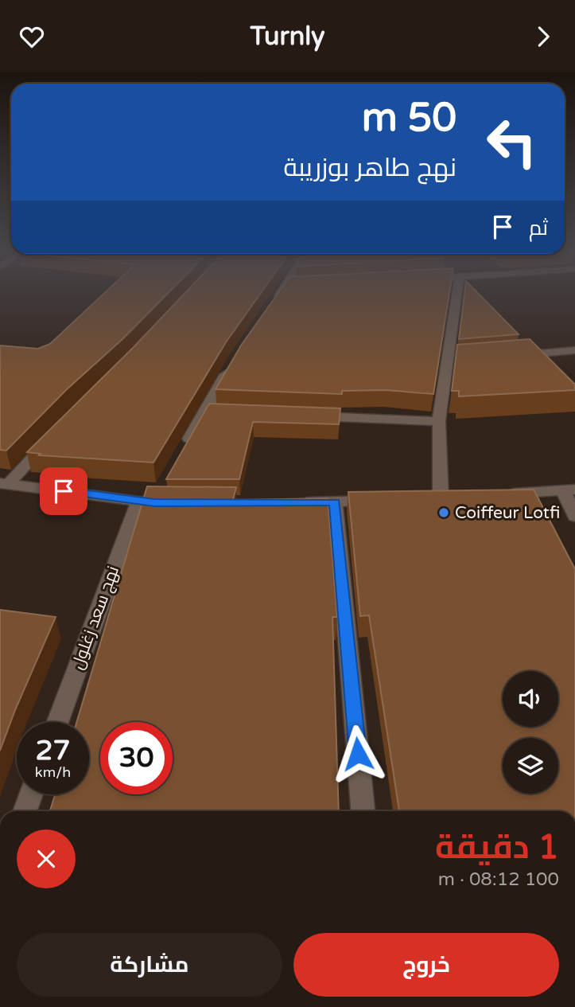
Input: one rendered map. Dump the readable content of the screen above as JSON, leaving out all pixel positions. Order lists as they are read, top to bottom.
{
  "streets": {
    "street": ["نهج سعد زغلول"]
  },
  "places": ["Coiffeur Lotfi"],
  "page": {
    "header": "Turnly",
    "turn": ["50 m", "نهج طاهر بوزريبة"],
    "then": "ثم",
    "speed": "27 km/h",
    "limit": "30",
    "heading": ["1 دقيقة", "100 m · 08:12"],
    "buttons": ["خروج", "مشاركة"]
  }
}
